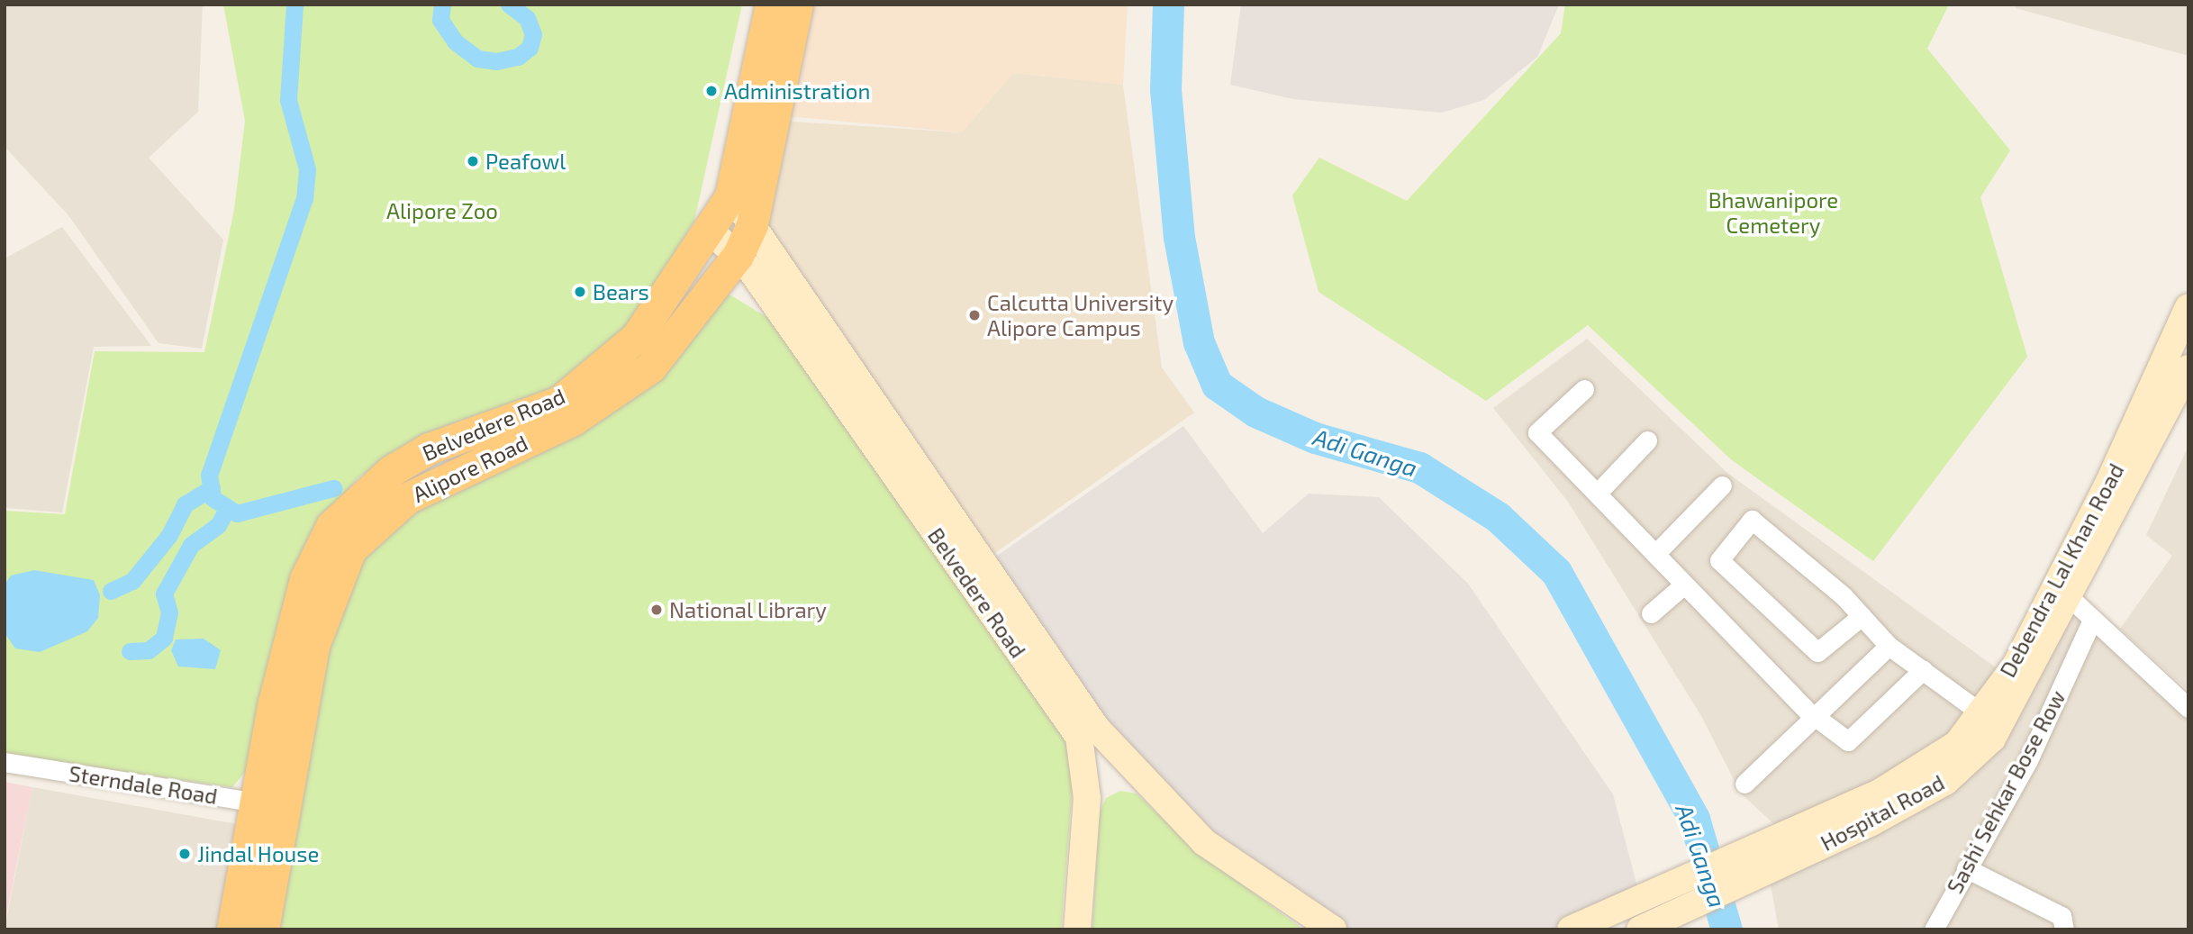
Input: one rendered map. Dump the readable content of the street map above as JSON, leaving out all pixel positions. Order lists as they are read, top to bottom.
{
  "streets": {
    "highway": ["Belvedere Road", "Alipore Road"],
    "main road": ["Debendra Lal Khan Road", "Hospital Road"],
    "street": ["Sterndale Road", "Sashi Sehkar Bose Row"]
  },
  "crossings": [
    ["Belvedere Road", "Alipore Road"],
    ["Belvedere Road", "Sterndale Road"],
    ["Alipore Road", "Sterndale Road"],
    ["Debendra Lal Khan Road", "Hospital Road"]
  ],
  "water": ["Adi Ganga"],
  "parks": ["Bhawanipore Cemetery", "Alipore Zoo"],
  "places": [
    "Administration",
    "Peafowl",
    "Bears",
    "Calcutta University Alipore Campus",
    "National Library",
    "Jindal House"
  ]
}
